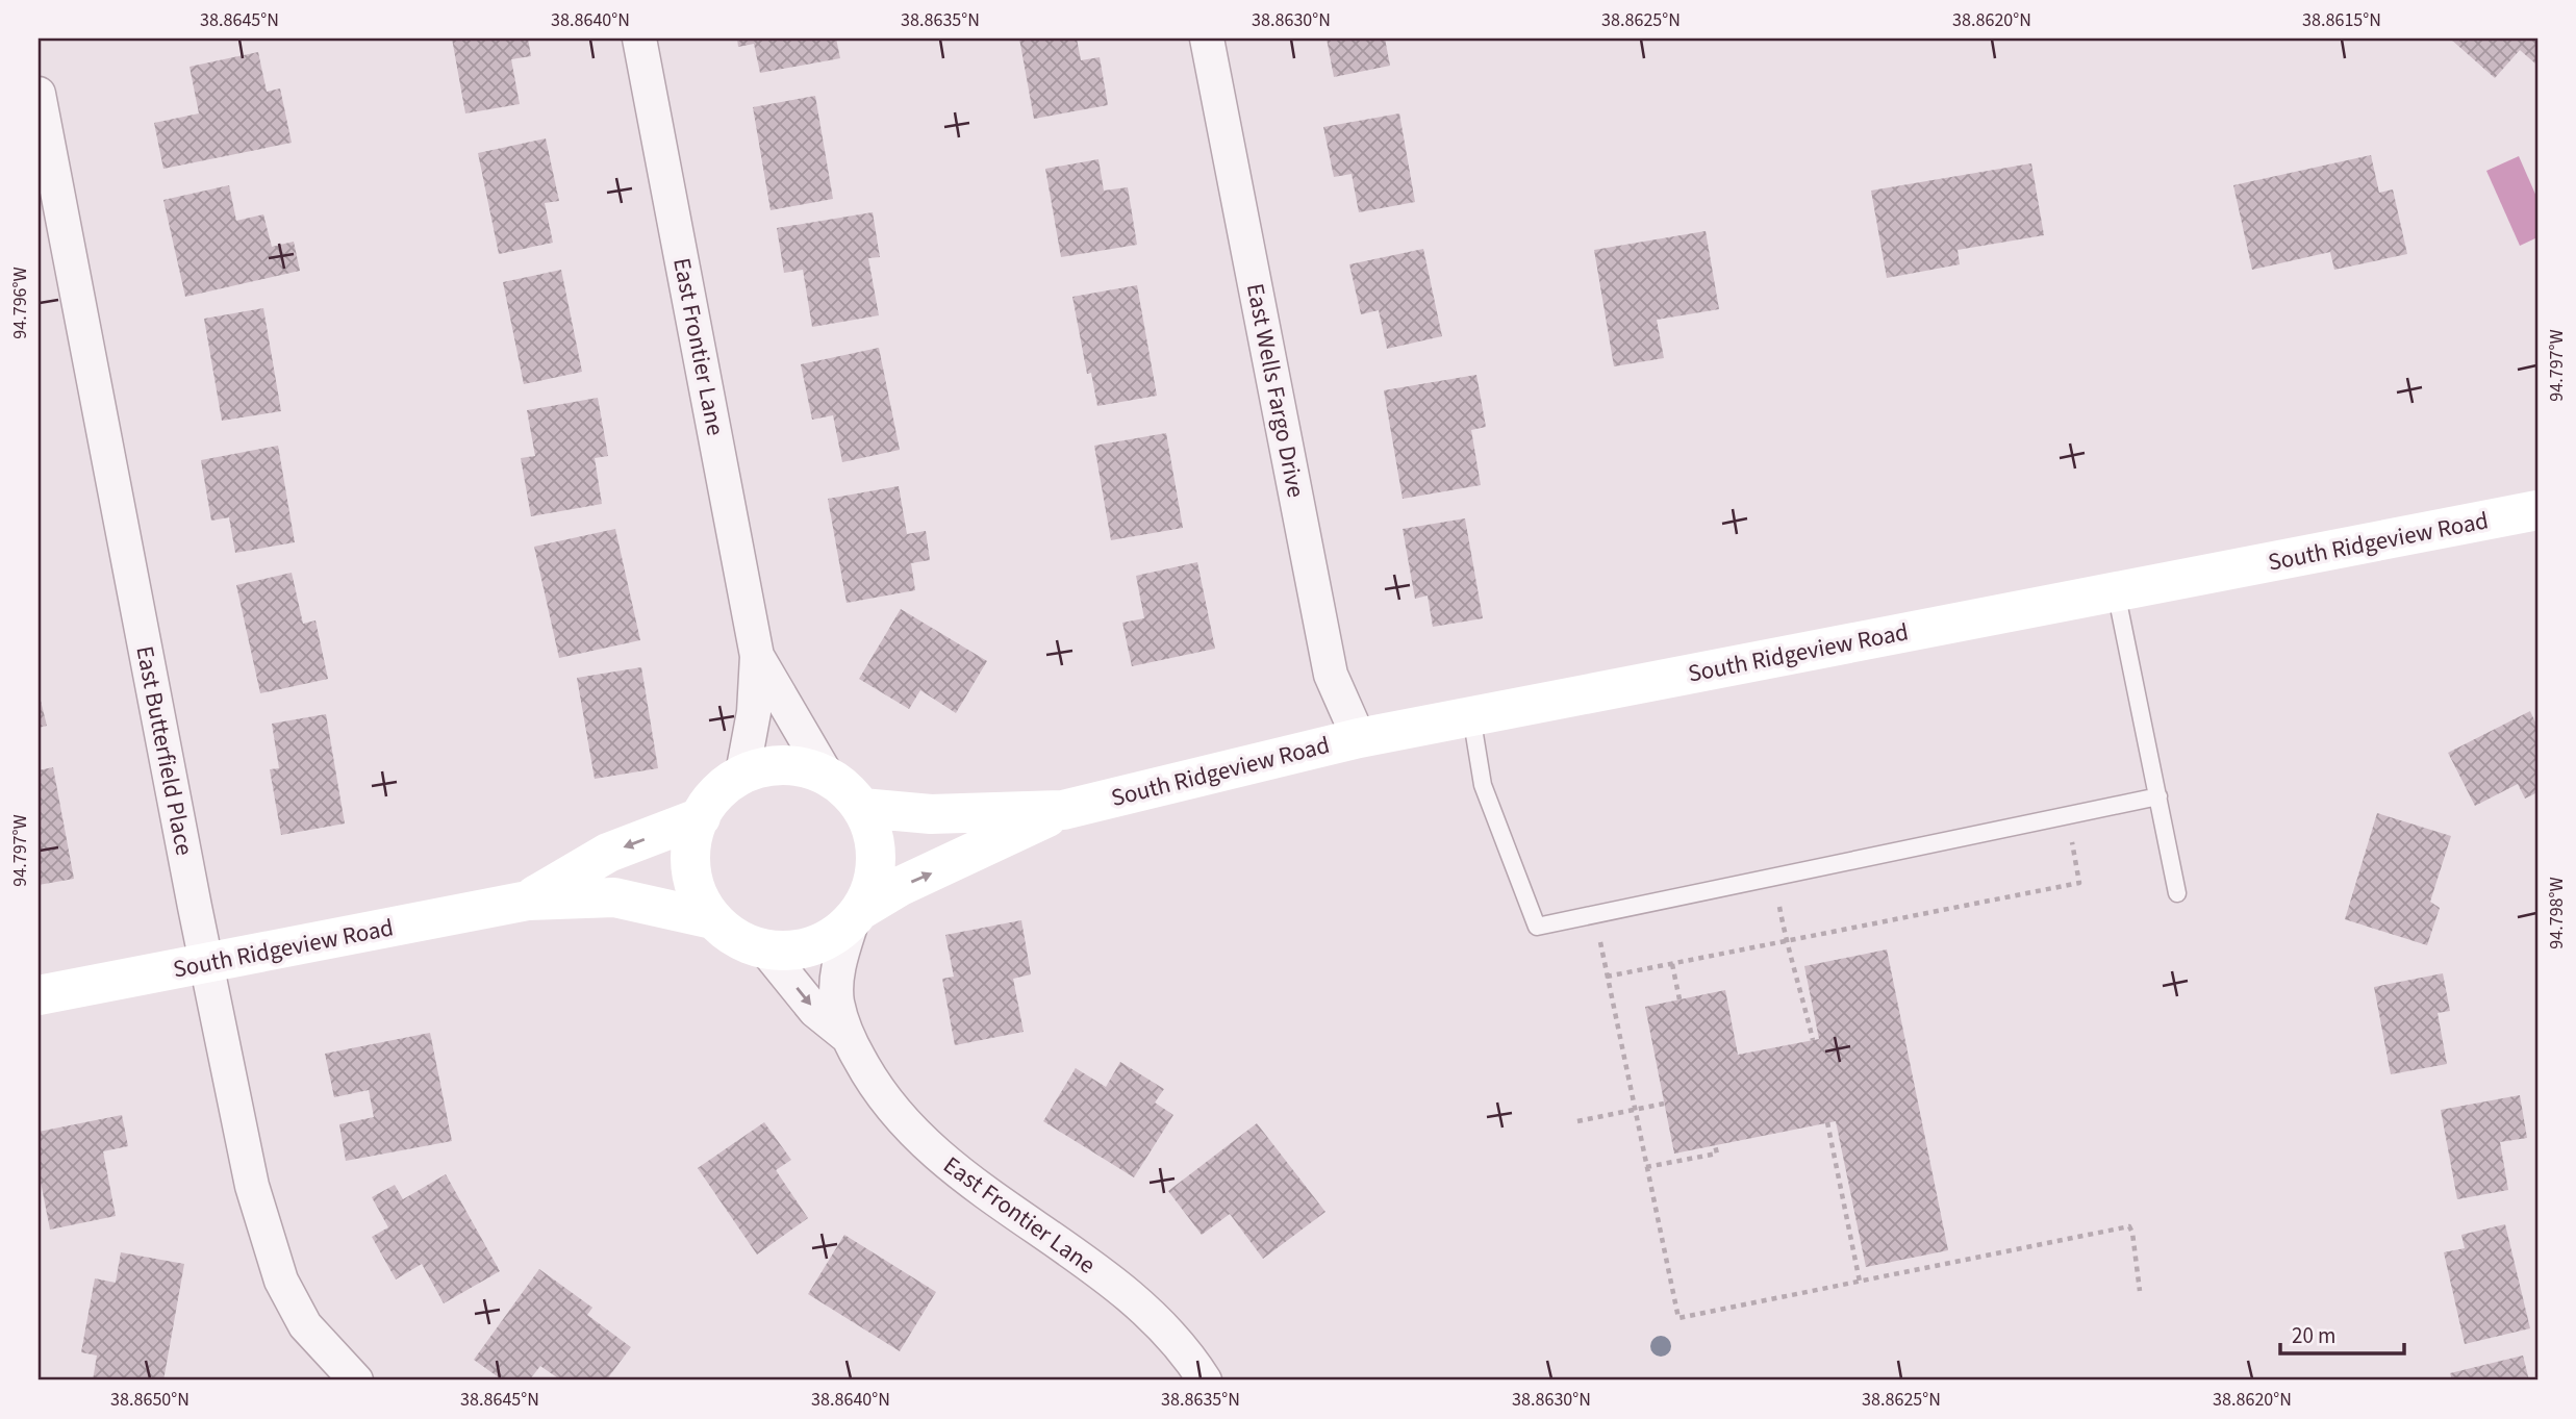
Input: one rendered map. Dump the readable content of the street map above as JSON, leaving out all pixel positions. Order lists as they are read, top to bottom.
{
  "streets": {
    "main road": ["South Ridgeview Road"],
    "street": ["East Frontier Lane", "East Wells Fargo Drive", "East Butterfield Place"]
  },
  "crossings": [
    ["East Wells Fargo Drive", "South Ridgeview Road"],
    ["South Ridgeview Road", "East Butterfield Place"]
  ],
  "scale_bar": "20 m",
  "coordinates": [
    "38.8645°N",
    "38.8640°N",
    "38.8635°N",
    "38.8630°N",
    "38.8625°N",
    "38.8620°N",
    "38.8615°N",
    "94.796°W",
    "94.797°W",
    "94.798°W",
    "38.8650°N"
  ]
}
